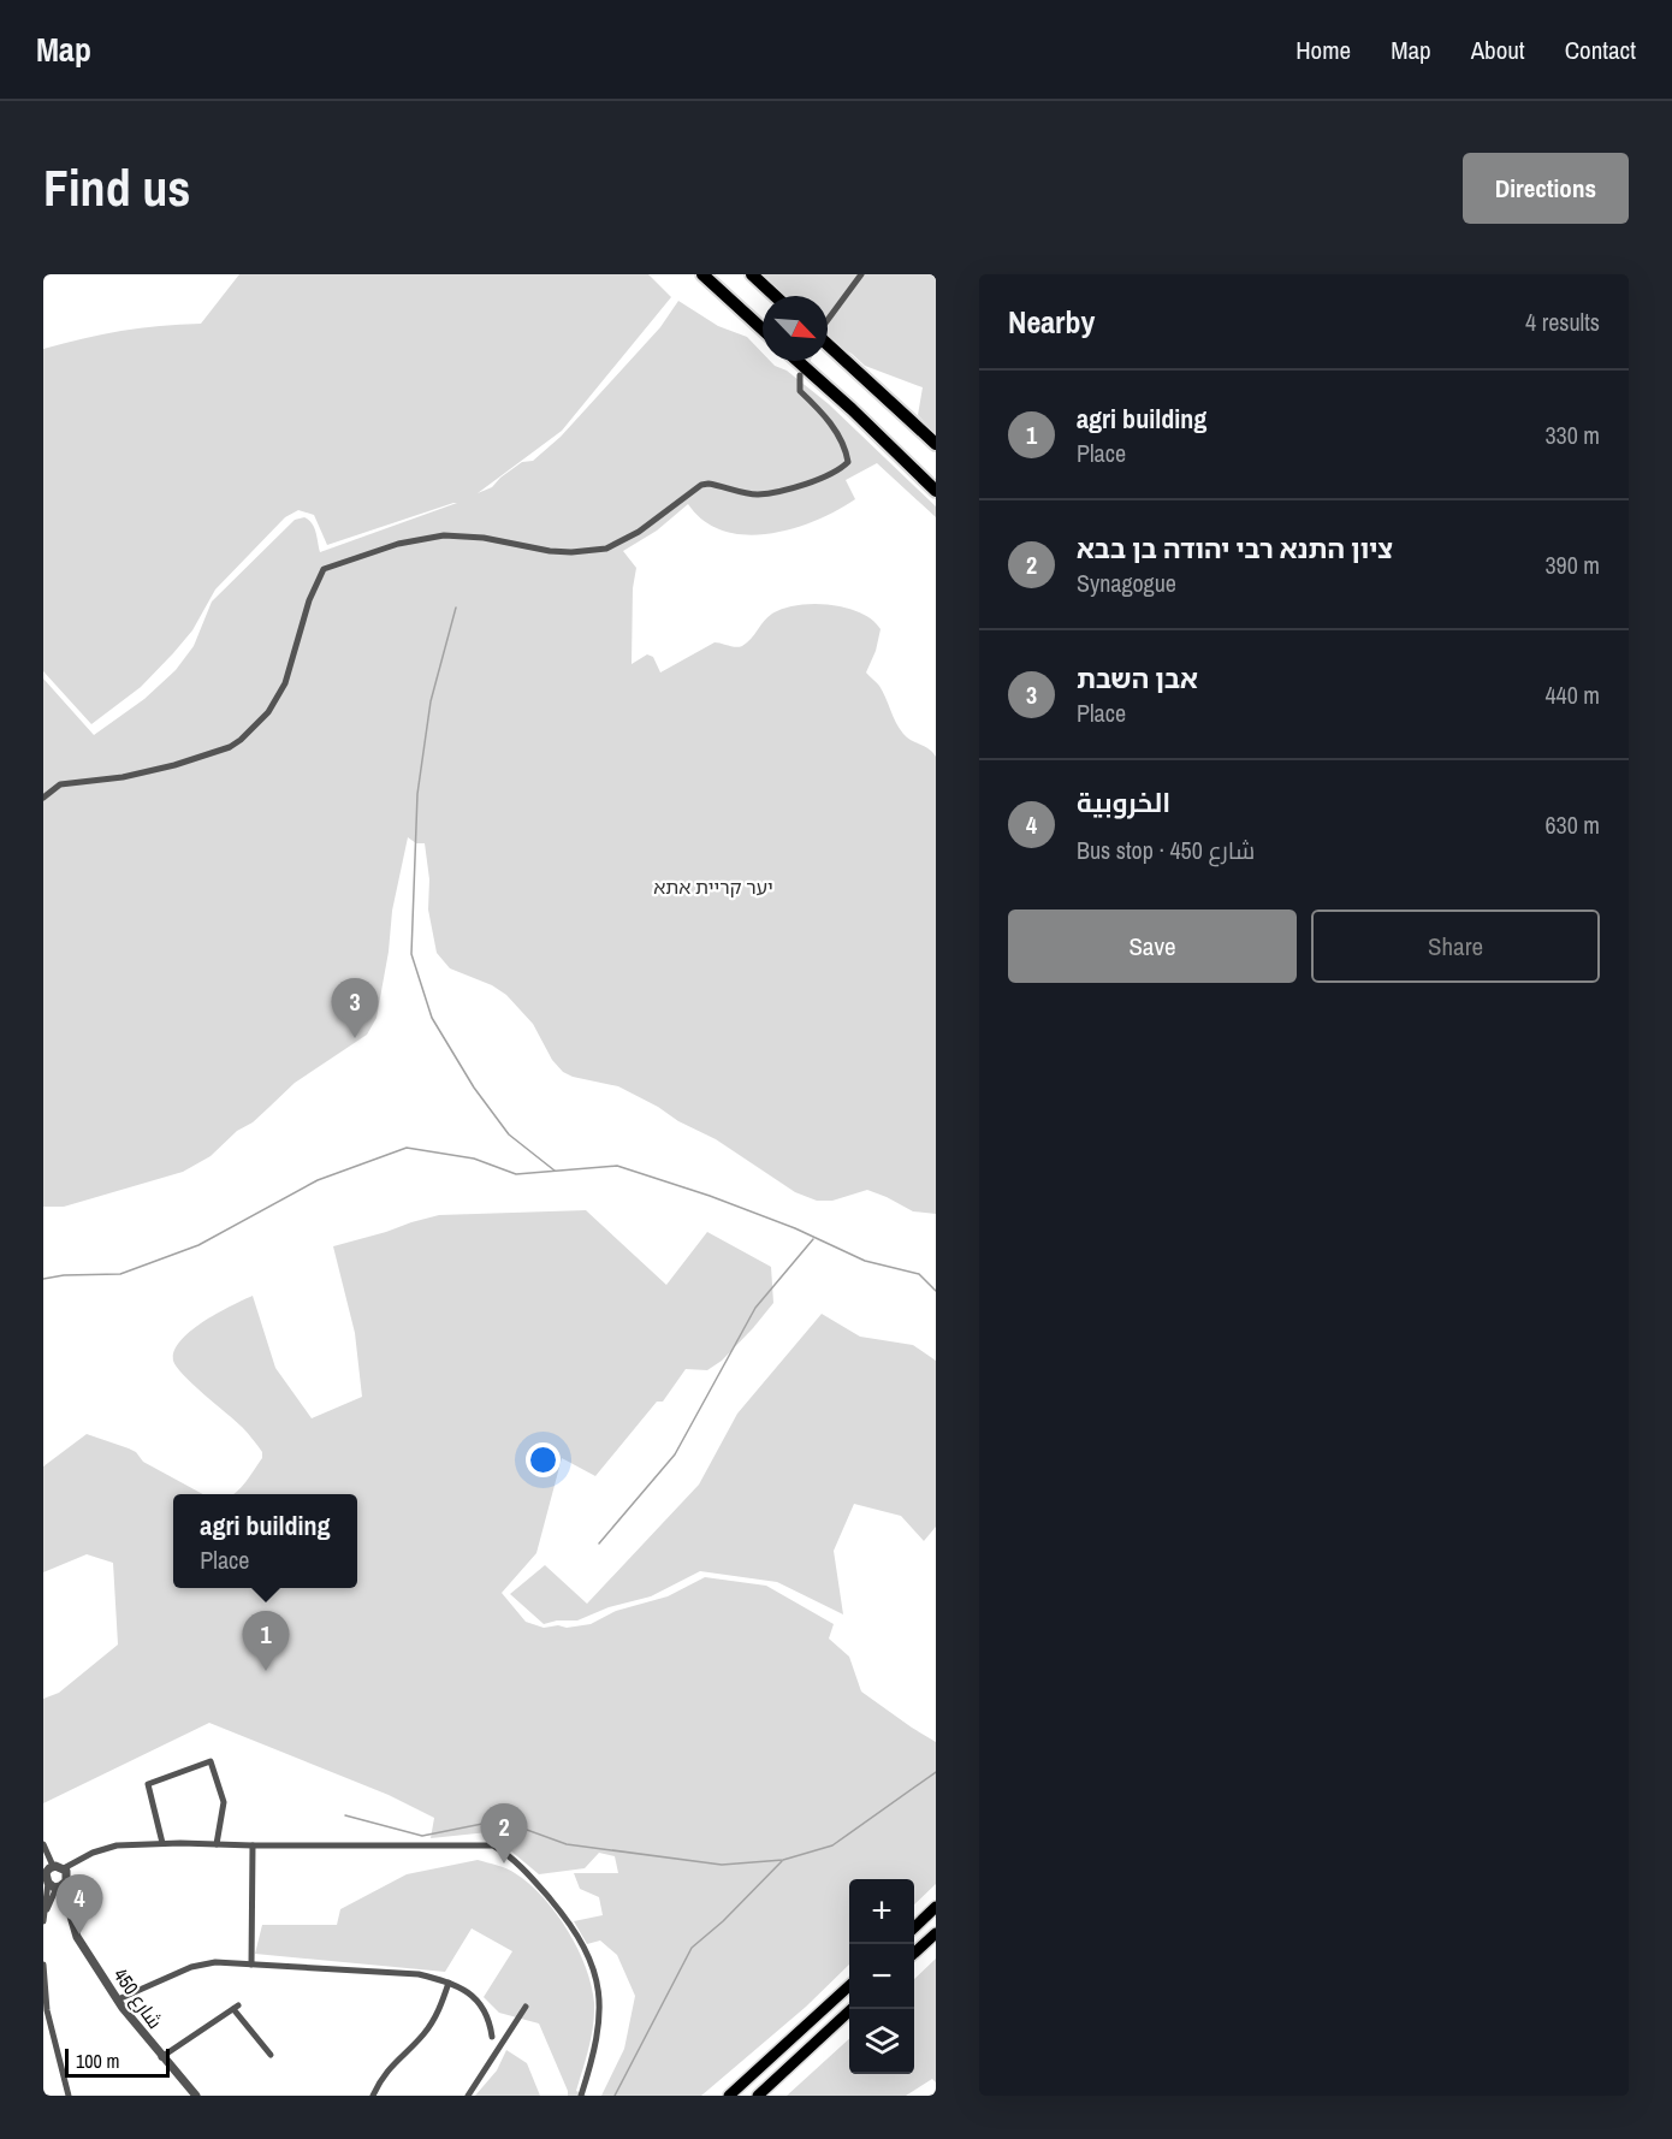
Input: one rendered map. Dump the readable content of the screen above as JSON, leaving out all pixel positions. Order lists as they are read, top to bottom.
{
  "streets": {
    "street": ["شارع 450"]
  },
  "parks": ["יער קריית אתא"],
  "scale_bar": "100 m",
  "north": "bottom right",
  "page": {
    "header": "Map",
    "nav": [
      "Home",
      "Map",
      "About",
      "Contact"
    ],
    "buttons": [
      "Directions",
      ["Save", "Share"]
    ],
    "title": "Find us",
    "heading": ["Nearby", "4 results"],
    "list": [
      {
        "mark": "1",
        "name": "agri building",
        "note": "Place",
        "value": "330 m"
      },
      {
        "mark": "2",
        "name": "ציון התנא רבי יהודה בן בבא",
        "note": "Synagogue",
        "value": "390 m"
      },
      {
        "mark": "3",
        "name": "אבן השבת",
        "note": "Place",
        "value": "440 m"
      },
      {
        "mark": "4",
        "name": "الخروبية",
        "note": "Bus stop · شارع 450",
        "value": "630 m"
      }
    ],
    "pins": [
      "3",
      "1",
      "2",
      "4"
    ],
    "popup": ["agri building", "Place"],
    "map_buttons": ["+", "−"],
    "scale": "100 m"
  }
}
